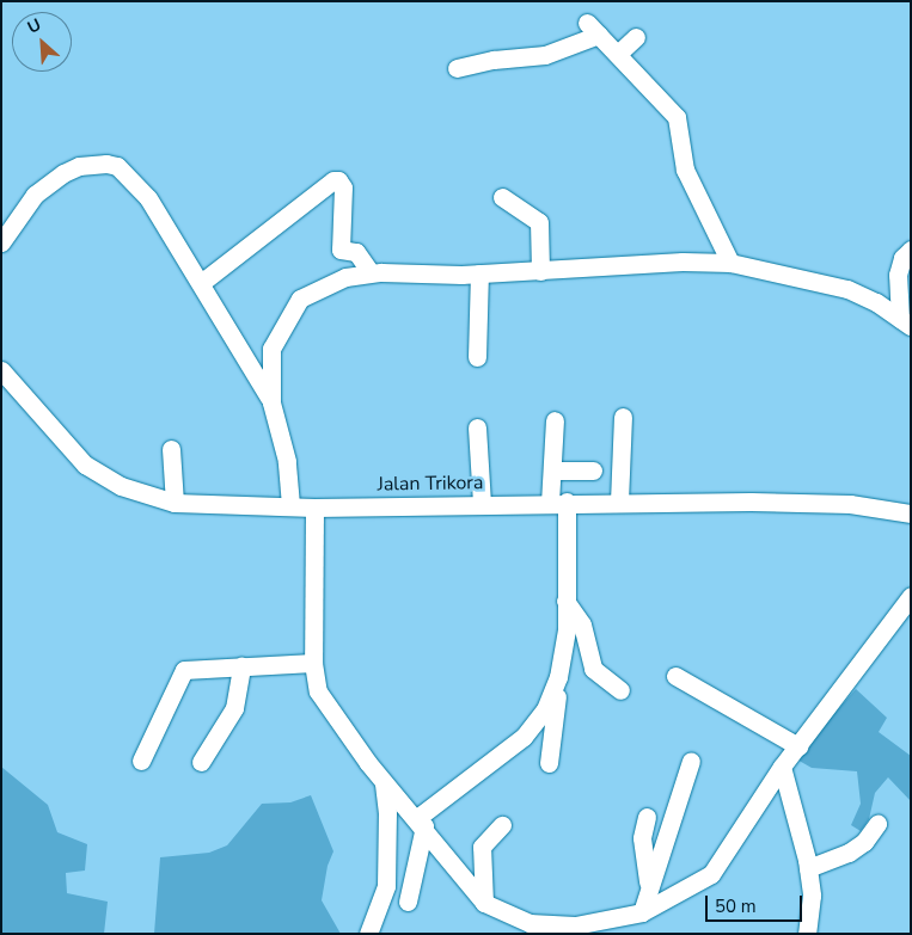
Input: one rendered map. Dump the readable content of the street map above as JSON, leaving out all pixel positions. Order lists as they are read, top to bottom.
{
  "streets": {
    "street": ["Jalan Trikora"]
  },
  "scale_bar": "50 m",
  "north": "top left"
}
